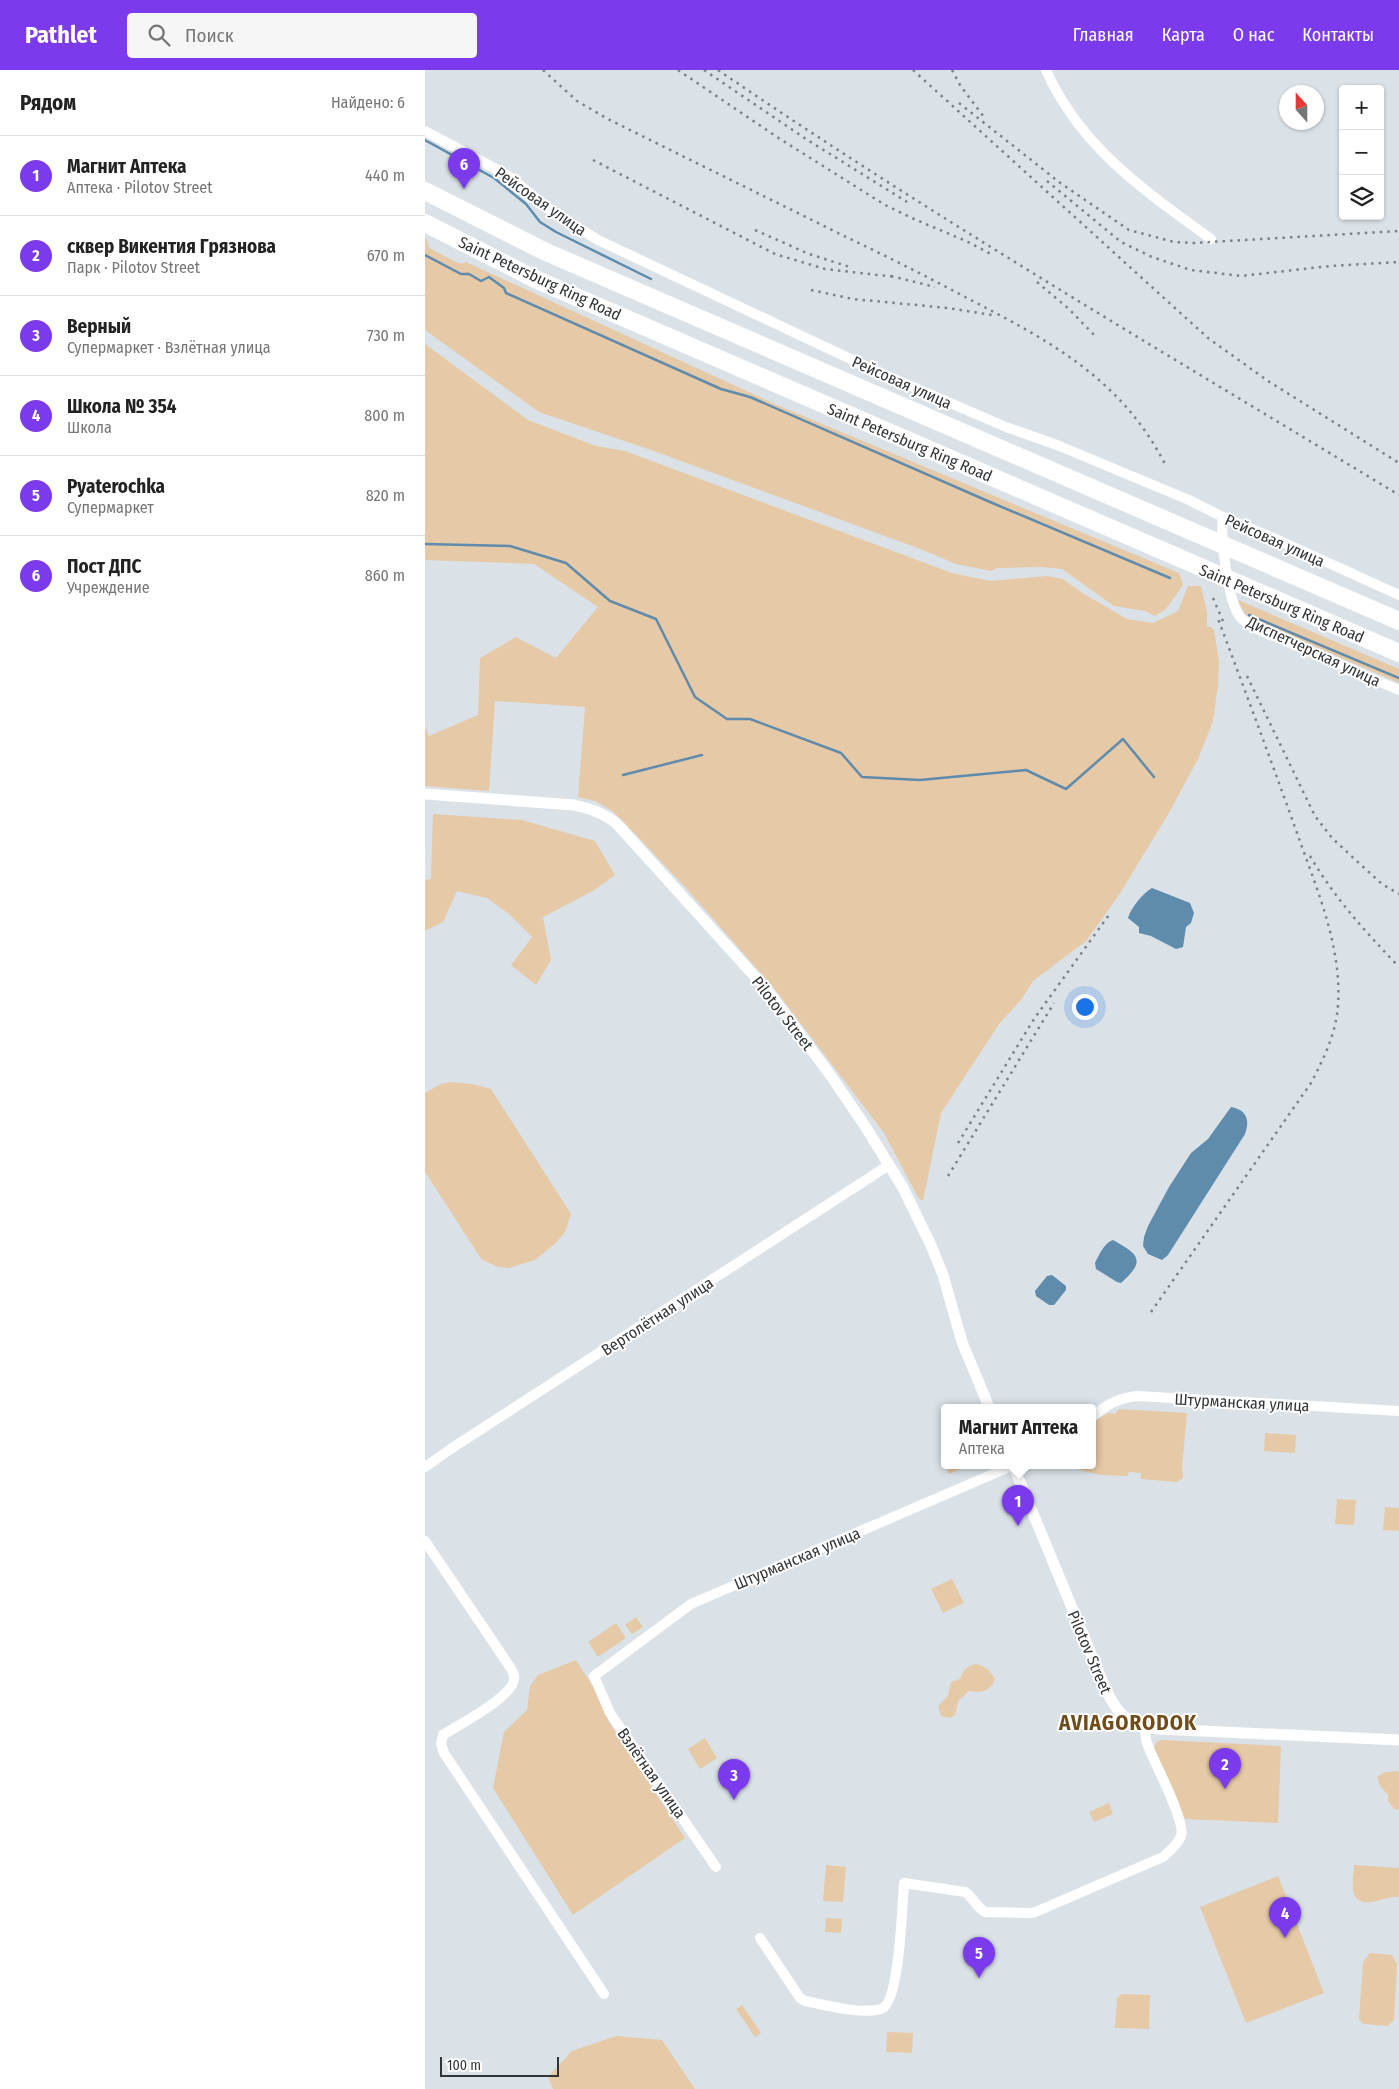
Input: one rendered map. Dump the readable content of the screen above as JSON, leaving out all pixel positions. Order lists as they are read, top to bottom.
{
  "streets": {
    "highway": ["Saint Petersburg Ring Road"],
    "street": [
      "Рейсовая улица",
      "Диспетчерская улица",
      "Pilotov Street",
      "Вертолётная улица",
      "Штурманская улица",
      "Взлётная улица"
    ]
  },
  "crossings": [
    ["Рейсовая улица", "Диспетчерская улица"],
    ["Pilotov Street", "Вертолётная улица"],
    ["Штурманская улица", "Взлётная улица"]
  ],
  "districts": ["AVIAGORODOK"],
  "scale_bar": "100 m",
  "north": "top",
  "page": {
    "header": "Pathlet",
    "search": "Поиск",
    "nav": [
      "Главная",
      "Карта",
      "О нас",
      "Контакты"
    ],
    "heading": ["Рядом", "Найдено: 6"],
    "map_buttons": ["+", "−"],
    "list": [
      {
        "mark": "1",
        "name": "Магнит Аптека",
        "note": "Аптека · Pilotov Street",
        "value": "440 m"
      },
      {
        "mark": "2",
        "name": "сквер Викентия Грязнова",
        "note": "Парк · Pilotov Street",
        "value": "670 m"
      },
      {
        "mark": "3",
        "name": "Верный",
        "note": "Супермаркет · Взлётная улица",
        "value": "730 m"
      },
      {
        "mark": "4",
        "name": "Школа № 354",
        "note": "Школа",
        "value": "800 m"
      },
      {
        "mark": "5",
        "name": "Pyaterochka",
        "note": "Супермаркет",
        "value": "820 m"
      },
      {
        "mark": "6",
        "name": "Пост ДПС",
        "note": "Учреждение",
        "value": "860 m"
      }
    ],
    "pins": [
      "6",
      "1",
      "2",
      "3",
      "4",
      "5"
    ],
    "popup": ["Магнит Аптека", "Аптека"],
    "scale": "100 m"
  }
}
